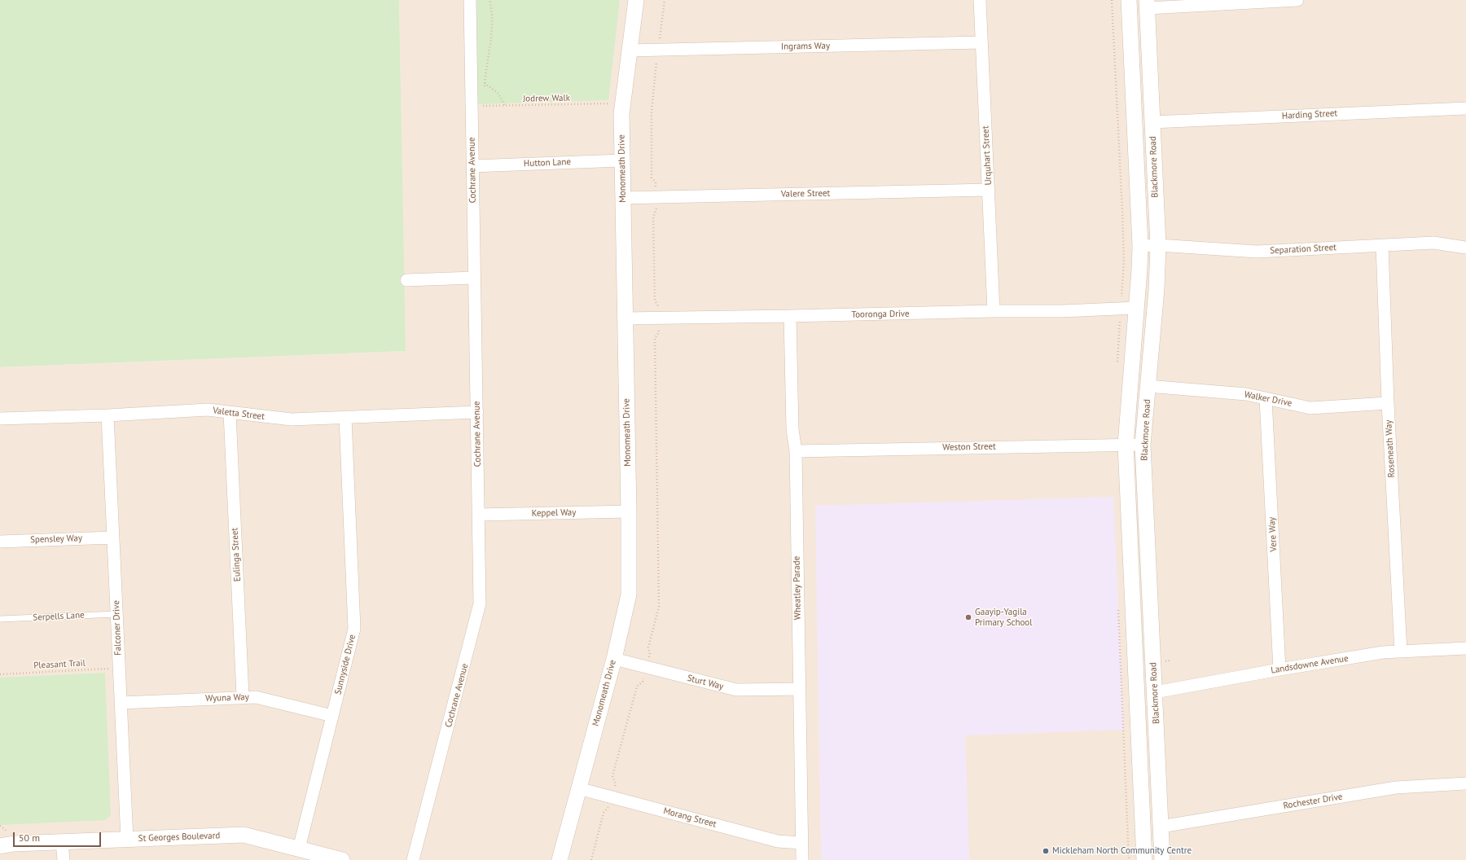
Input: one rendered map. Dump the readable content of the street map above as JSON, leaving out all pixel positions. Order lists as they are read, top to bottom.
{
  "streets": {
    "street": [
      "Ingrams Way",
      "Harding Street",
      "Urquhart Street",
      "Hutton Lane",
      "Blackmore Road",
      "Monomeath Drive",
      "Cochrane Avenue",
      "Valere Street",
      "Separation Street",
      "Tooronga Drive",
      "Walker Drive",
      "Valetta Street",
      "Weston Street",
      "Roseneath Way",
      "Keppel Way",
      "Vere Way",
      "Spensley Way",
      "Eulinga Street",
      "Wheatley Parade",
      "Falconer Drive",
      "Sunnyside Drive",
      "Landsdowne Avenue",
      "Sturt Way",
      "Wyuna Way",
      "Rochester Drive",
      "Morang Street",
      "St Georges Boulevard"
    ],
    "lane": ["Serpells Lane"],
    "path": ["Jodrew Walk", "Pleasant Trail"]
  },
  "crossings": [
    ["Ingrams Way", "Urquhart Street"],
    ["Ingrams Way", "Monomeath Drive"],
    ["Jodrew Walk", "Monomeath Drive"],
    ["Jodrew Walk", "Cochrane Avenue"],
    ["Harding Street", "Blackmore Road"],
    ["Urquhart Street", "Valere Street"],
    ["Urquhart Street", "Tooronga Drive"],
    ["Hutton Lane", "Monomeath Drive"],
    ["Hutton Lane", "Cochrane Avenue"],
    ["Blackmore Road", "Separation Street"],
    ["Blackmore Road", "Tooronga Drive"],
    ["Blackmore Road", "Walker Drive"],
    ["Blackmore Road", "Weston Street"],
    ["Blackmore Road", "Landsdowne Avenue"],
    ["Blackmore Road", "Rochester Drive"],
    ["Monomeath Drive", "Valere Street"],
    ["Monomeath Drive", "Tooronga Drive"],
    ["Monomeath Drive", "Keppel Way"],
    ["Monomeath Drive", "Sturt Way"],
    ["Monomeath Drive", "Morang Street"],
    ["Cochrane Avenue", "Valetta Street"],
    ["Cochrane Avenue", "Keppel Way"],
    ["Separation Street", "Roseneath Way"],
    ["Tooronga Drive", "Wheatley Parade"],
    ["Walker Drive", "Roseneath Way"],
    ["Walker Drive", "Vere Way"],
    ["Valetta Street", "Eulinga Street"],
    ["Valetta Street", "Falconer Drive"],
    ["Valetta Street", "Sunnyside Drive"],
    ["Weston Street", "Wheatley Parade"],
    ["Roseneath Way", "Landsdowne Avenue"],
    ["Vere Way", "Landsdowne Avenue"],
    ["Spensley Way", "Falconer Drive"],
    ["Eulinga Street", "Wyuna Way"],
    ["Wheatley Parade", "Sturt Way"],
    ["Wheatley Parade", "Morang Street"],
    ["Serpells Lane", "Falconer Drive"],
    ["Falconer Drive", "Pleasant Trail"],
    ["Falconer Drive", "Wyuna Way"],
    ["Falconer Drive", "St Georges Boulevard"],
    ["Sunnyside Drive", "Wyuna Way"],
    ["Sunnyside Drive", "St Georges Boulevard"]
  ],
  "places": ["Gaayip-Yagila Primary School", "Mickleham North Community Centre"],
  "scale_bar": "50 m"
}
